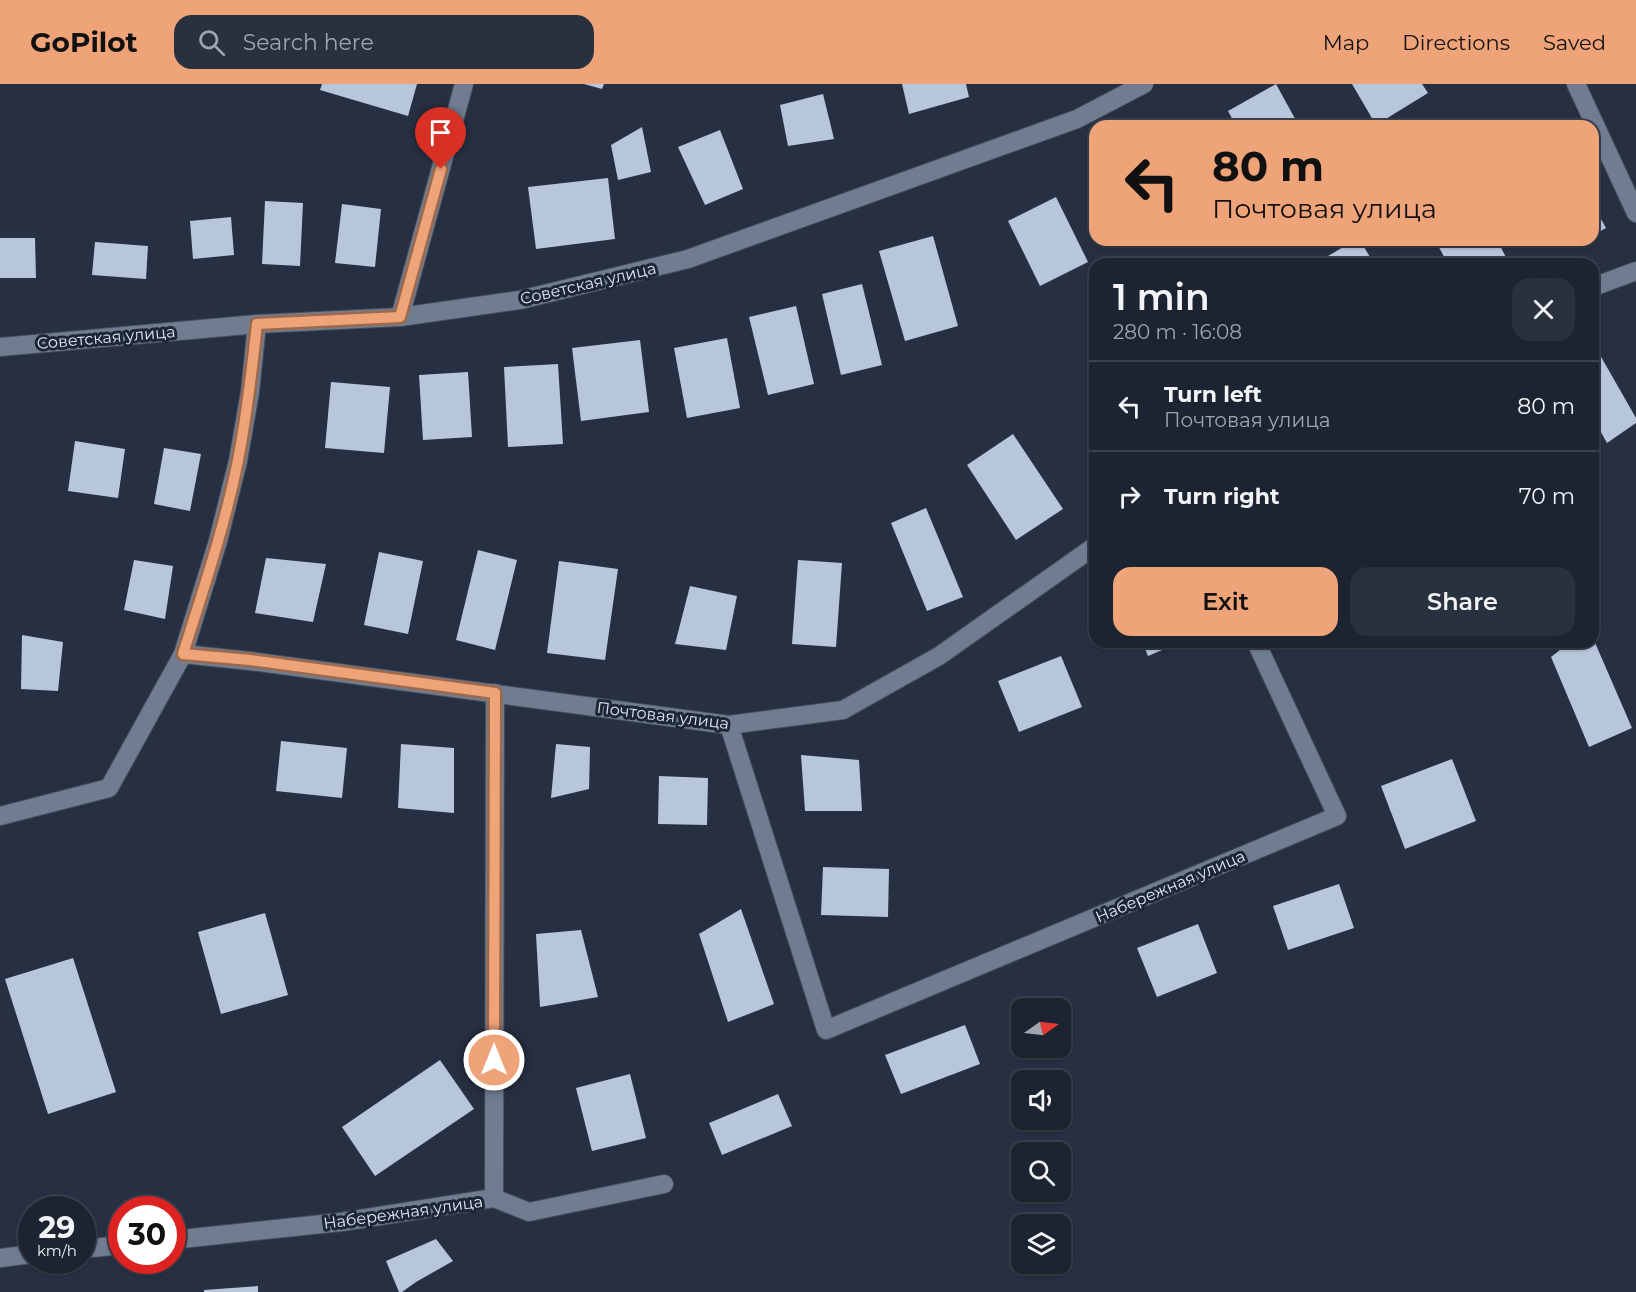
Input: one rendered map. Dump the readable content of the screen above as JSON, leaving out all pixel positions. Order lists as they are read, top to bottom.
{
  "streets": {
    "street": ["Советская улица", "Почтовая улица", "Набережная улица"]
  },
  "crossings": [
    ["Почтовая улица", "Набережная улица"]
  ],
  "north": "right",
  "page": {
    "header": "GoPilot",
    "search": "Search here",
    "nav": ["Map", "Directions", "Saved"],
    "turn": ["80 m", "Почтовая улица"],
    "heading": ["1 min", "280 m · 16:08"],
    "list": [
      {
        "name": "Turn left",
        "note": "Почтовая улица",
        "value": "80 m"
      },
      {
        "name": "Turn right",
        "value": "70 m"
      }
    ],
    "buttons": ["Exit", "Share"],
    "speed": "29 km/h",
    "limit": "30"
  }
}
